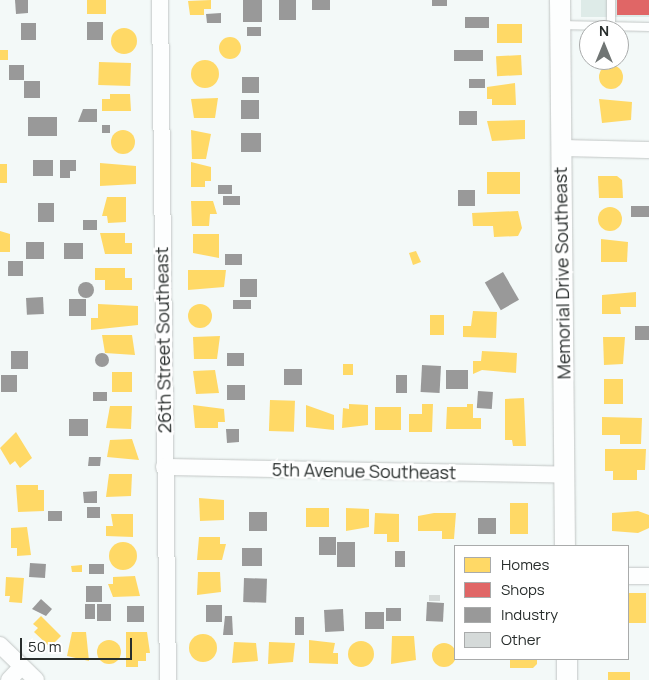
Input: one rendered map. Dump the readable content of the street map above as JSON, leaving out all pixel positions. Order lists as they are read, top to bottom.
{
  "streets": {
    "street": ["Memorial Drive Southeast", "26th Street Southeast", "5th Avenue Southeast"]
  },
  "crossings": [
    ["Memorial Drive Southeast", "5th Avenue Southeast"],
    ["26th Street Southeast", "5th Avenue Southeast"]
  ],
  "legend": [
    "Homes",
    "Shops",
    "Industry",
    "Other"
  ],
  "scale_bar": "50 m",
  "north": "top"
}
